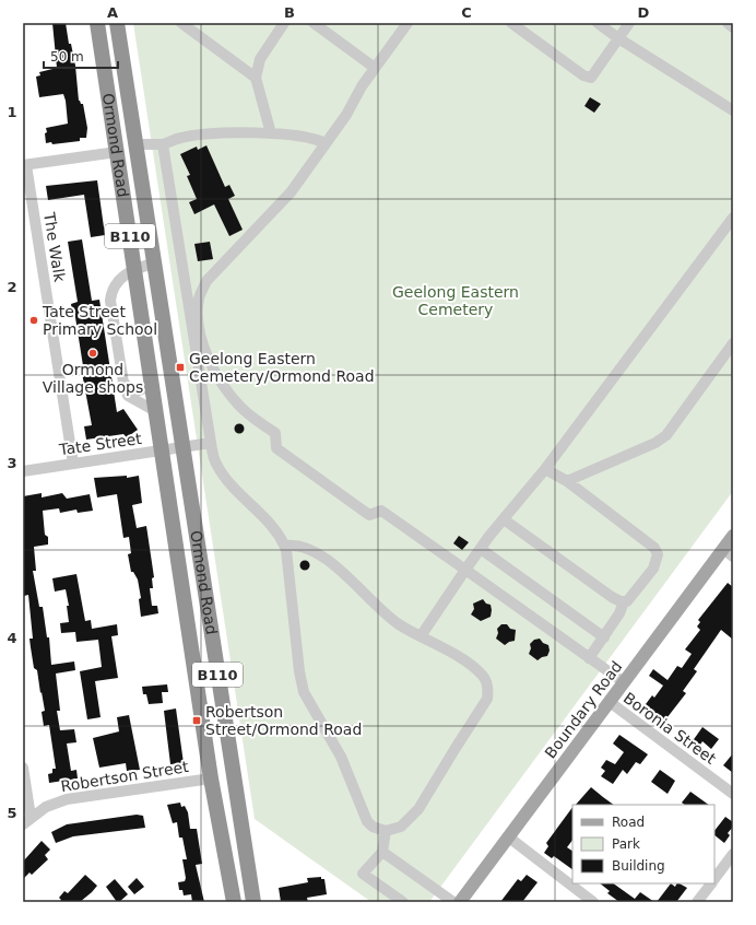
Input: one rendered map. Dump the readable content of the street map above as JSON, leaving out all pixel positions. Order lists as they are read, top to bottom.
{
  "streets": {
    "highway": ["Ormond Road", "B110"],
    "main road": ["Boundary Road"],
    "street": [
      "The Walk",
      "Tate Street",
      "Boronia Street",
      "Robertson Street"
    ]
  },
  "crossings": [
    ["Ormond Road", "Tate Street"],
    ["Ormond Road", "Robertson Street"],
    ["The Walk", "Tate Street"],
    ["Boundary Road", "Boronia Street"]
  ],
  "parks": ["Geelong Eastern Cemetery"],
  "places": {
    "other": ["Tate Street Primary School", "Ormond Village shops"],
    "transit": ["Geelong Eastern Cemetery/Ormond Road", "Robertson Street/Ormond Road"]
  },
  "legend": ["Road", "Park", "Building"],
  "scale_bar": "50 m",
  "grid": {
    "columns": [
      "A",
      "B",
      "C",
      "D"
    ],
    "rows": [
      "1",
      "2",
      "3",
      "4",
      "5"
    ]
  }
}
